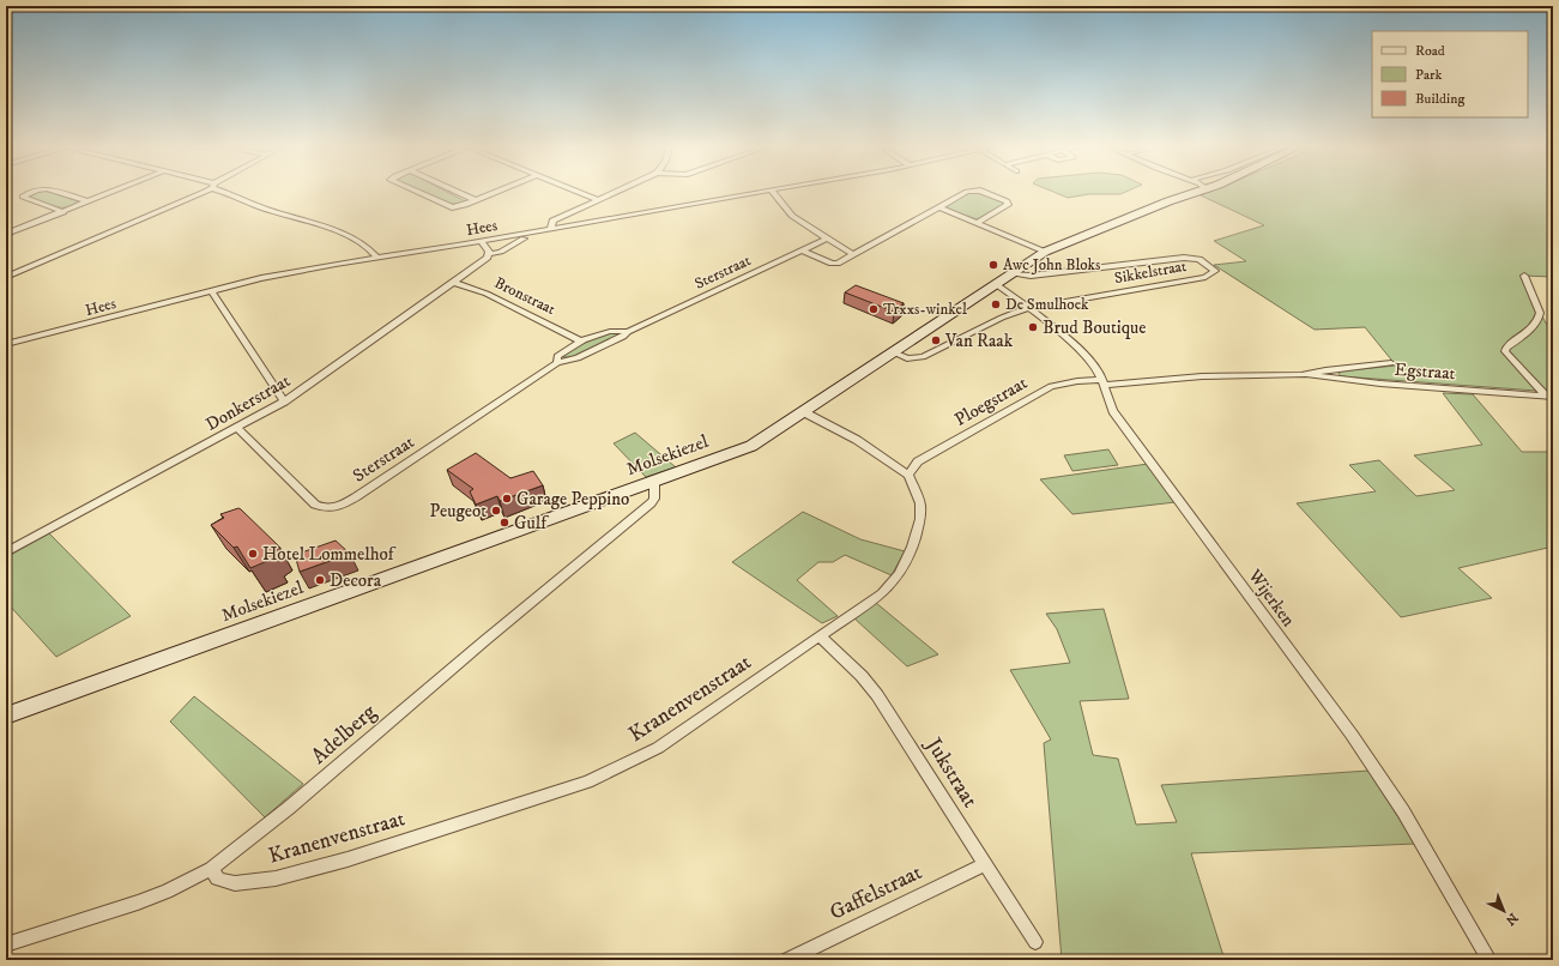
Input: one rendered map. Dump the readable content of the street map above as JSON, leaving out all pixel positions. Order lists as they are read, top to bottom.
{
  "streets": {
    "main road": ["Molsekiezel"],
    "street": [
      "Hees",
      "Sterstraat",
      "Sikkelstraat",
      "Bronstraat",
      "Egstraat",
      "Ploegstraat",
      "Donkerstraat",
      "Wijerken",
      "Kranenvenstraat",
      "Adelberg",
      "Jukstraat",
      "Gaffelstraat"
    ]
  },
  "crossings": [
    ["Sterstraat", "Bronstraat"],
    ["Sterstraat", "Donkerstraat"],
    ["Sikkelstraat", "Molsekiezel"],
    ["Sikkelstraat", "Wijerken"],
    ["Bronstraat", "Donkerstraat"],
    ["Egstraat", "Ploegstraat"],
    ["Egstraat", "Wijerken"],
    ["Ploegstraat", "Wijerken"],
    ["Ploegstraat", "Kranenvenstraat"],
    ["Molsekiezel", "Wijerken"],
    ["Molsekiezel", "Adelberg"],
    ["Kranenvenstraat", "Adelberg"],
    ["Kranenvenstraat", "Jukstraat"],
    ["Jukstraat", "Gaffelstraat"]
  ],
  "places": [
    "Awc John Bloks",
    "De Smulhoek",
    "Trxxs-winkel",
    "Brud Boutique",
    "Van Raak",
    "Garage Peppino",
    "Peugeot",
    "Gulf",
    "Hotel Lommelhof",
    "Decora"
  ],
  "legend": ["Road", "Park", "Building"],
  "north": "bottom right"
}
